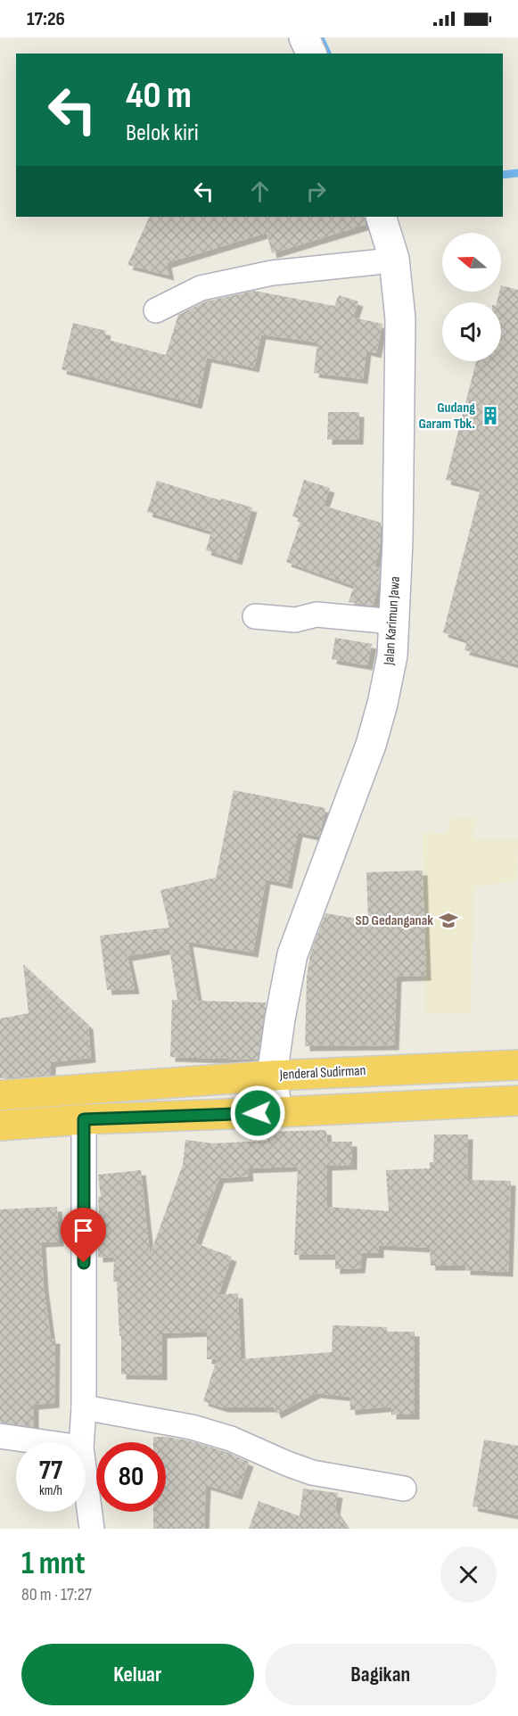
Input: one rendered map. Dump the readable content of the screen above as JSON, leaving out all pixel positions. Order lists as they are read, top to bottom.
{
  "streets": {
    "highway": ["Jenderal Sudirman"],
    "street": ["Jalan Karimun Jawa"]
  },
  "crossings": [
    ["Jalan Karimun Jawa", "Jenderal Sudirman"]
  ],
  "places": {
    "building": ["Gudang Garam Tbk."],
    "school or university": ["SD Gedanganak"]
  },
  "north": "left",
  "page": {
    "status": "17:26",
    "turn": ["40 m", "Belok kiri"],
    "speed": "77 km/h",
    "limit": "80",
    "heading": ["1 mnt", "80 m · 17:27"],
    "buttons": ["Keluar", "Bagikan"]
  }
}
